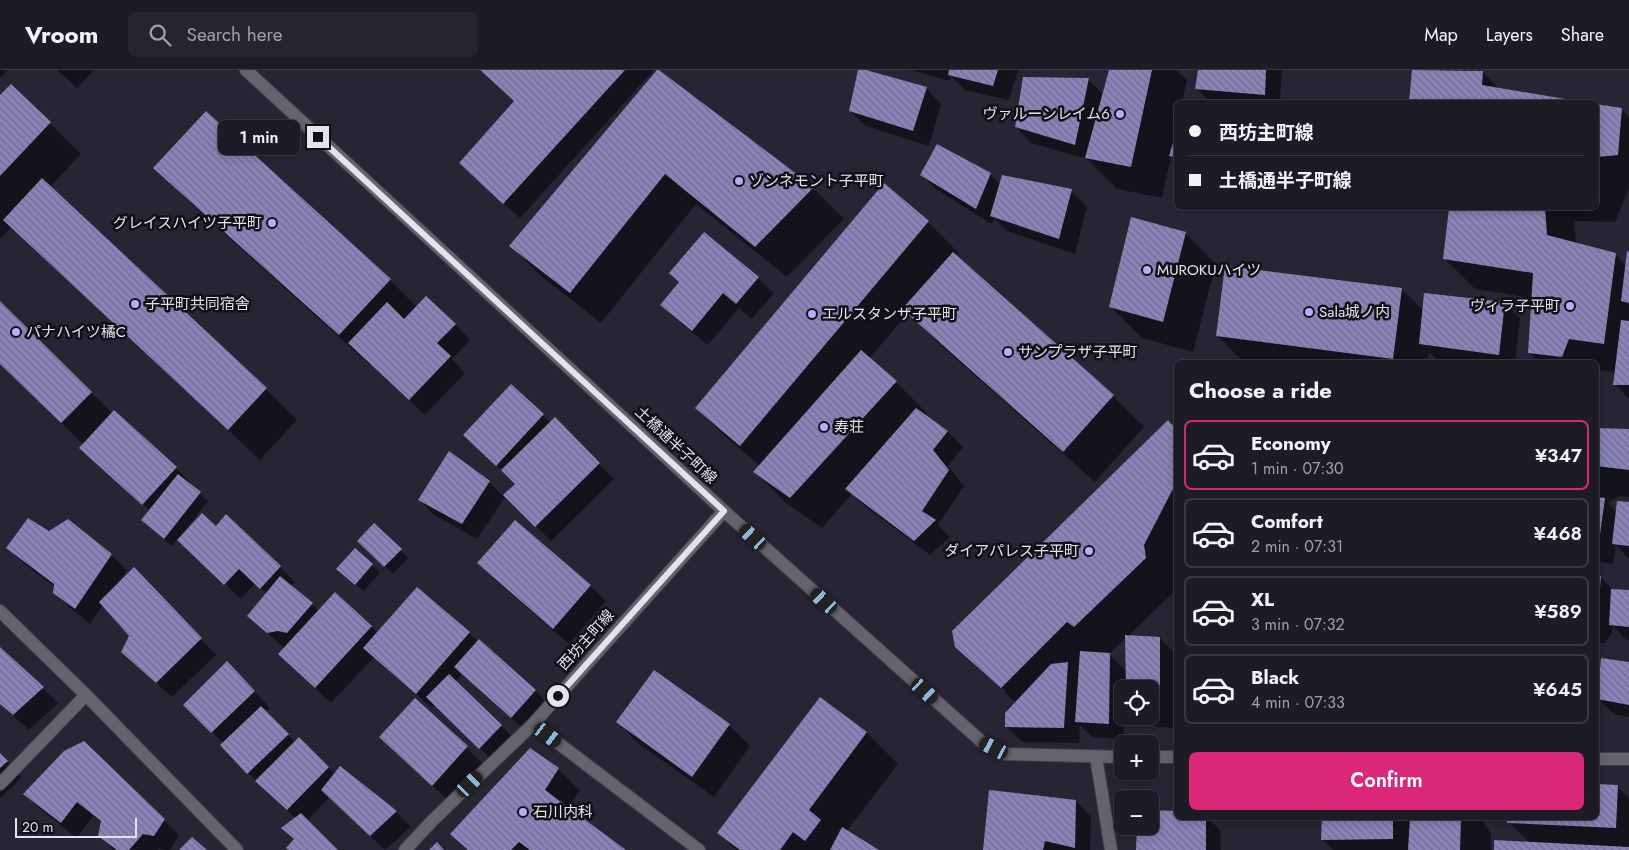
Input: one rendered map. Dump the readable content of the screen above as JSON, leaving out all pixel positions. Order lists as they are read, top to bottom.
{
  "streets": {
    "street": ["土橋通半子町線", "西坊主町線"]
  },
  "crossings": [
    ["土橋通半子町線", "西坊主町線"]
  ],
  "places": [
    "ヴァルーンレイム6",
    "ゾンネモント子平町",
    "グレイスハイツ子平町",
    "MUROKUハイツ",
    "子平町共同宿舎",
    "ヴィラ子平町",
    "Sala城ノ内",
    "エルスタンザ子平町",
    "パナハイツ橘C",
    "サンプラザ子平町",
    "寿荘",
    "ダイアパレス子平町",
    "石川内科"
  ],
  "scale_bar": "20 m",
  "page": {
    "header": "Vroom",
    "search": "Search here",
    "nav": ["Map", "Layers", "Share"],
    "banner": ["西坊主町線", "土橋通半子町線"],
    "bubble": "1 min",
    "heading": "Choose a ride",
    "list": [
      {
        "name": "Economy",
        "note": "1 min · 07:30",
        "value": "¥347"
      },
      {
        "name": "Comfort",
        "note": "2 min · 07:31",
        "value": "¥468"
      },
      {
        "name": "XL",
        "note": "3 min · 07:32",
        "value": "¥589"
      },
      {
        "name": "Black",
        "note": "4 min · 07:33",
        "value": "¥645"
      }
    ],
    "map_buttons": ["+", "−"],
    "buttons": "Confirm",
    "scale": "20 m"
  }
}
